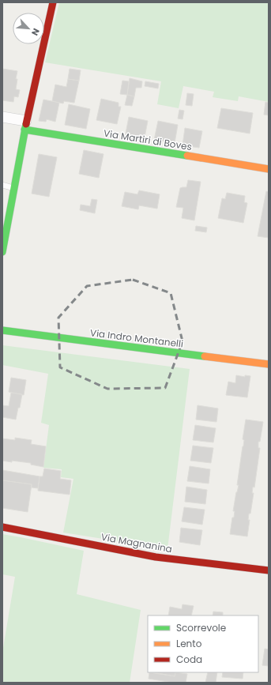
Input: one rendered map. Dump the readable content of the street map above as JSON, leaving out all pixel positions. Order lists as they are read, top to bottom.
{
  "streets": {
    "street": ["Via Martiri di Boves", "Via Indro Montanelli", "Via Magnanina"]
  },
  "legend": ["Scorrevole", "Lento", "Coda"],
  "north": "bottom right"
}
